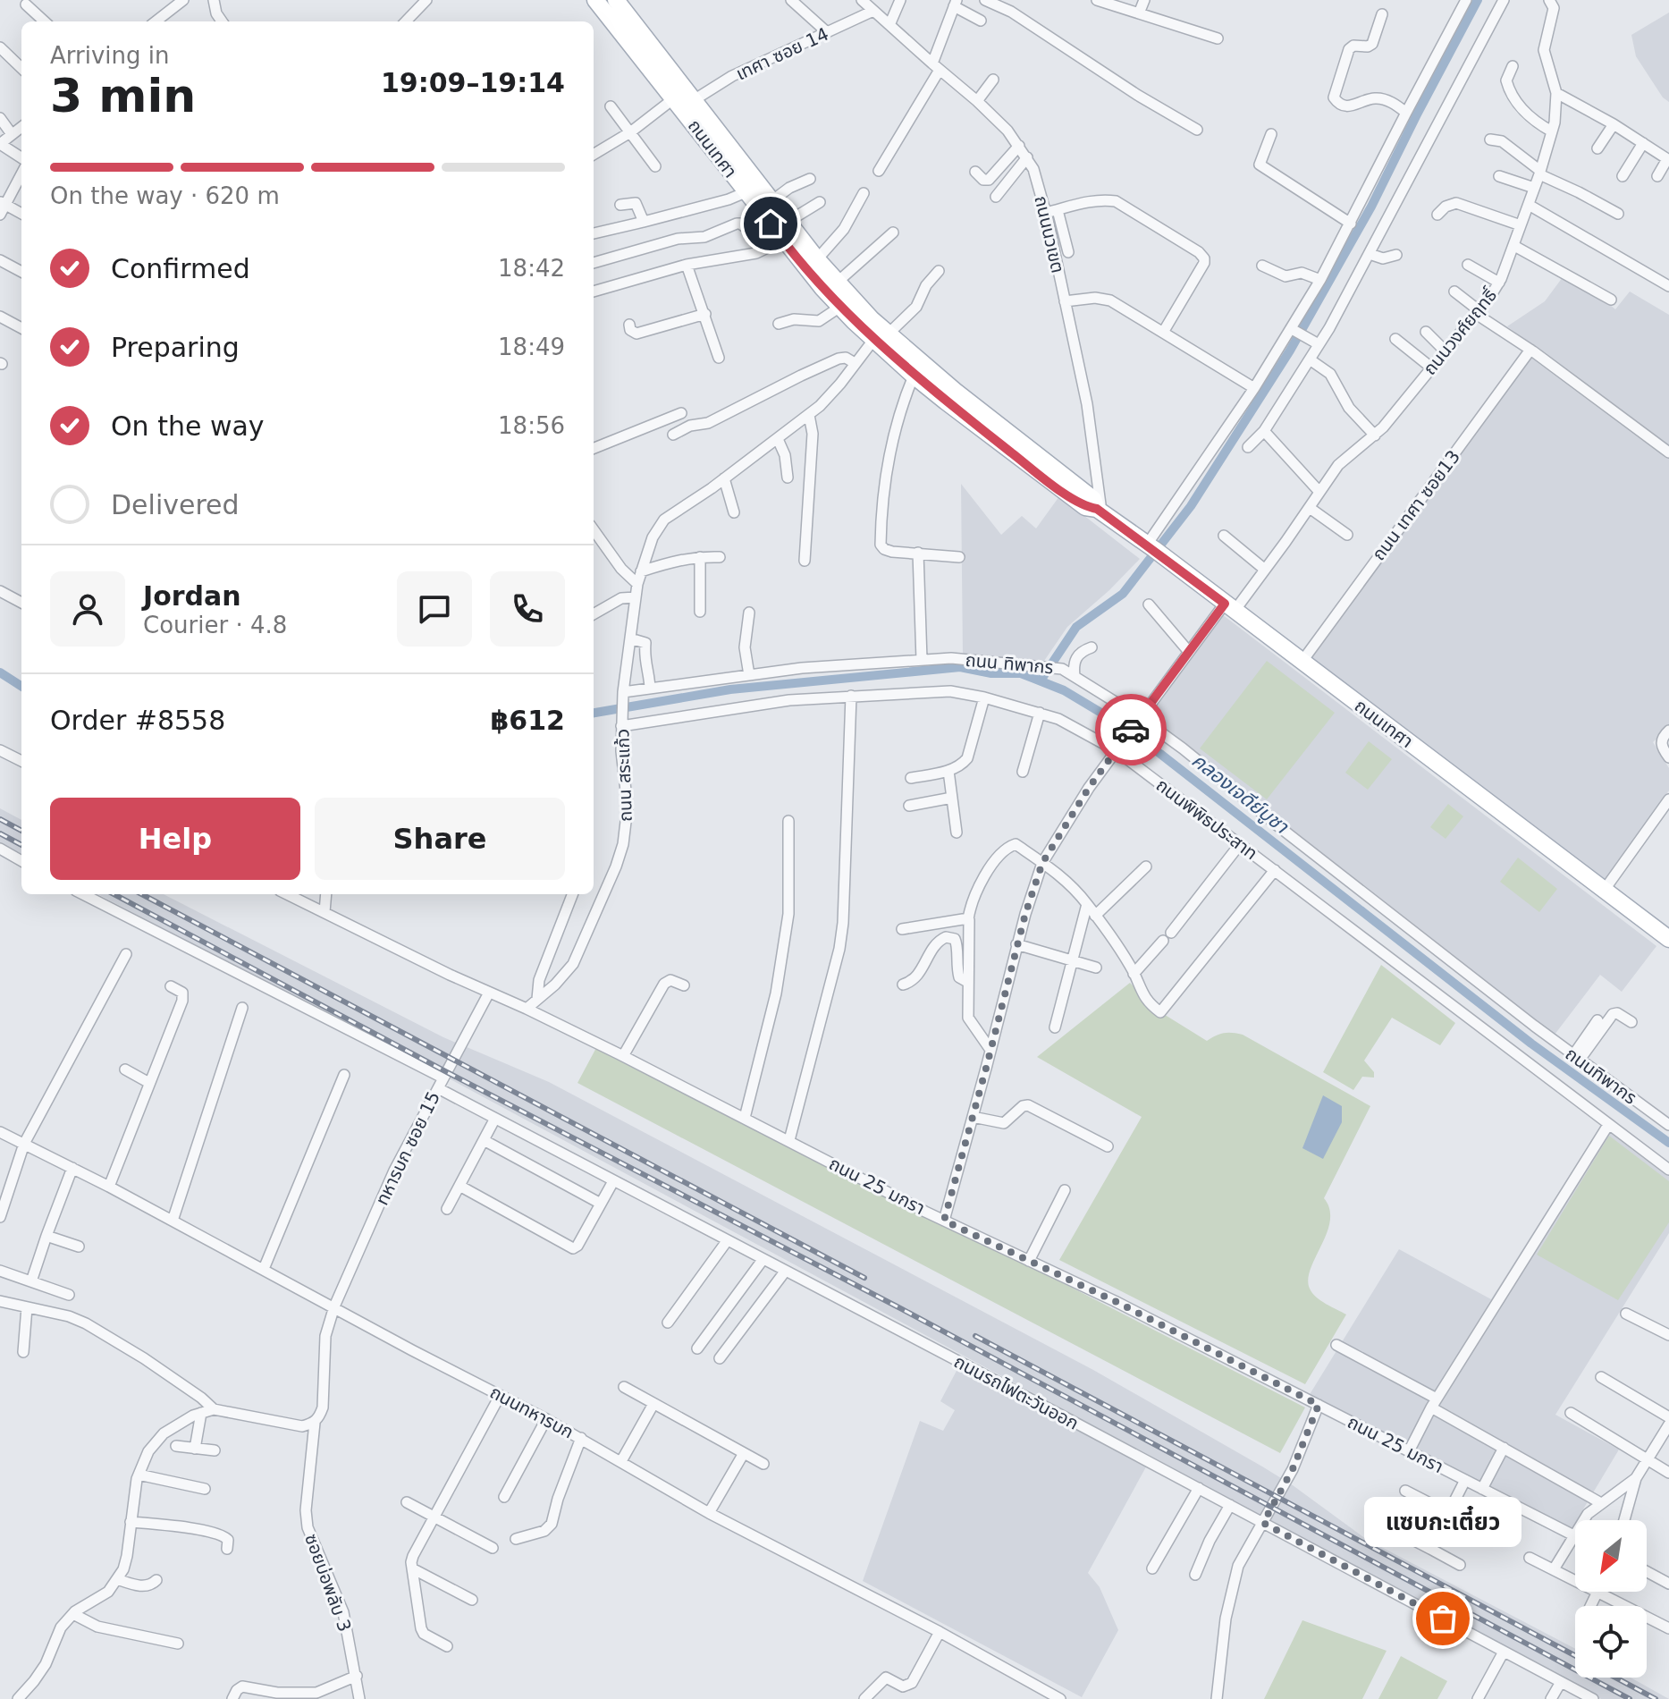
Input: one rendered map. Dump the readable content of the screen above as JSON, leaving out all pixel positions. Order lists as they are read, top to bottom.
{
  "streets": {
    "main road": ["ถนนเทศา"],
    "street": [
      "เทศา ซอย 14",
      "ถนนนวเขต",
      "ถนนวงศ์ยฤทธิ์",
      "ถนน เทศา ซอย13",
      "ถนน ทิพากร",
      "ถนน สระแก้ว",
      "ถนนพิพิธประสาท",
      "ถนนทิพากร",
      "ทหารบก ซอย 15",
      "ถนน 25 มกรา",
      "ถนนรถไฟตะวันออก",
      "ถนนทหารบก",
      "ซอยบ่อพลับ 3"
    ]
  },
  "crossings": [
    ["เทศา ซอย 14", "ถนนเทศา"],
    ["เทศา ซอย 14", "ถนนนวเขต"],
    ["ถนนเทศา", "ถนนนวเขต"],
    ["ถนนเทศา", "ถนนวงศ์ยฤทธิ์"],
    ["ถนนเทศา", "ถนน เทศา ซอย13"],
    ["ถนนเทศา", "ถนน สระแก้ว"],
    ["ถนนวงศ์ยฤทธิ์", "ถนน ทิพากร"],
    ["ถนนวงศ์ยฤทธิ์", "ถนนพิพิธประสาท"],
    ["ถนนวงศ์ยฤทธิ์", "ถนน 25 มกรา"],
    ["ถนน ทิพากร", "ถนน สระแก้ว"],
    ["ถนน ทิพากร", "ถนนทิพากร"],
    ["ถนน สระแก้ว", "ถนนพิพิธประสาท"],
    ["ถนน สระแก้ว", "ถนน 25 มกรา"],
    ["ทหารบก ซอย 15", "ถนน 25 มกรา"],
    ["ทหารบก ซอย 15", "ถนนรถไฟตะวันออก"],
    ["ทหารบก ซอย 15", "ถนนทหารบก"],
    ["ทหารบก ซอย 15", "ซอยบ่อพลับ 3"]
  ],
  "water": ["คลองเจดีย์บูชา"],
  "places": ["แซบกะเตี๋ยว"],
  "north": "bottom left",
  "page": {
    "heading": ["3 min", "Arriving in", "19:09–19:14"],
    "panel": [
      "Jordan",
      "Courier · 4.8",
      "Order #8558",
      "฿612"
    ],
    "bar": "On the way · 620 m",
    "list": [
      ["Confirmed", "18:42"],
      ["Preparing", "18:49"],
      ["On the way", "18:56"],
      "Delivered"
    ],
    "buttons": ["Help", "Share"],
    "bubble": "แซบกะเตี๋ยว"
  }
}
